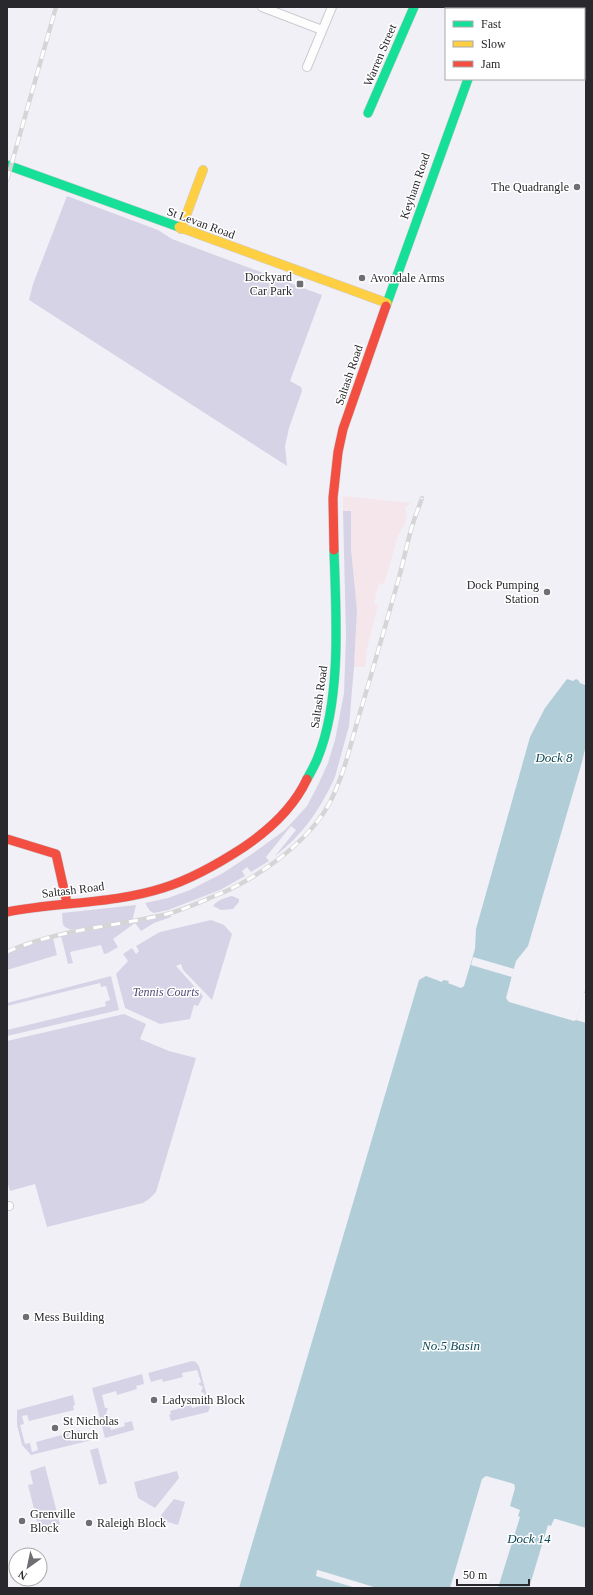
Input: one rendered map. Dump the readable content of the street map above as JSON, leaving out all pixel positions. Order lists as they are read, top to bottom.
{
  "streets": {
    "main road": [
      "Warren Street",
      "Keyham Road",
      "St Levan Road",
      "Saltash Road"
    ]
  },
  "crossings": [
    ["Keyham Road", "St Levan Road"],
    ["Keyham Road", "Saltash Road"],
    ["St Levan Road", "Saltash Road"]
  ],
  "water": ["Dock 8", "No.5 Basin", "Dock 14"],
  "parks": ["Tennis Courts"],
  "places": {
    "other": [
      "The Quadrangle",
      "Avondale Arms",
      "Dock Pumping Station",
      "Mess Building",
      "Ladysmith Block",
      "St Nicholas Church",
      "Grenville Block",
      "Raleigh Block"
    ],
    "transit": ["Dockyard Car Park"]
  },
  "legend": ["Fast", "Slow", "Jam"],
  "scale_bar": "50 m",
  "north": "bottom left"
}
